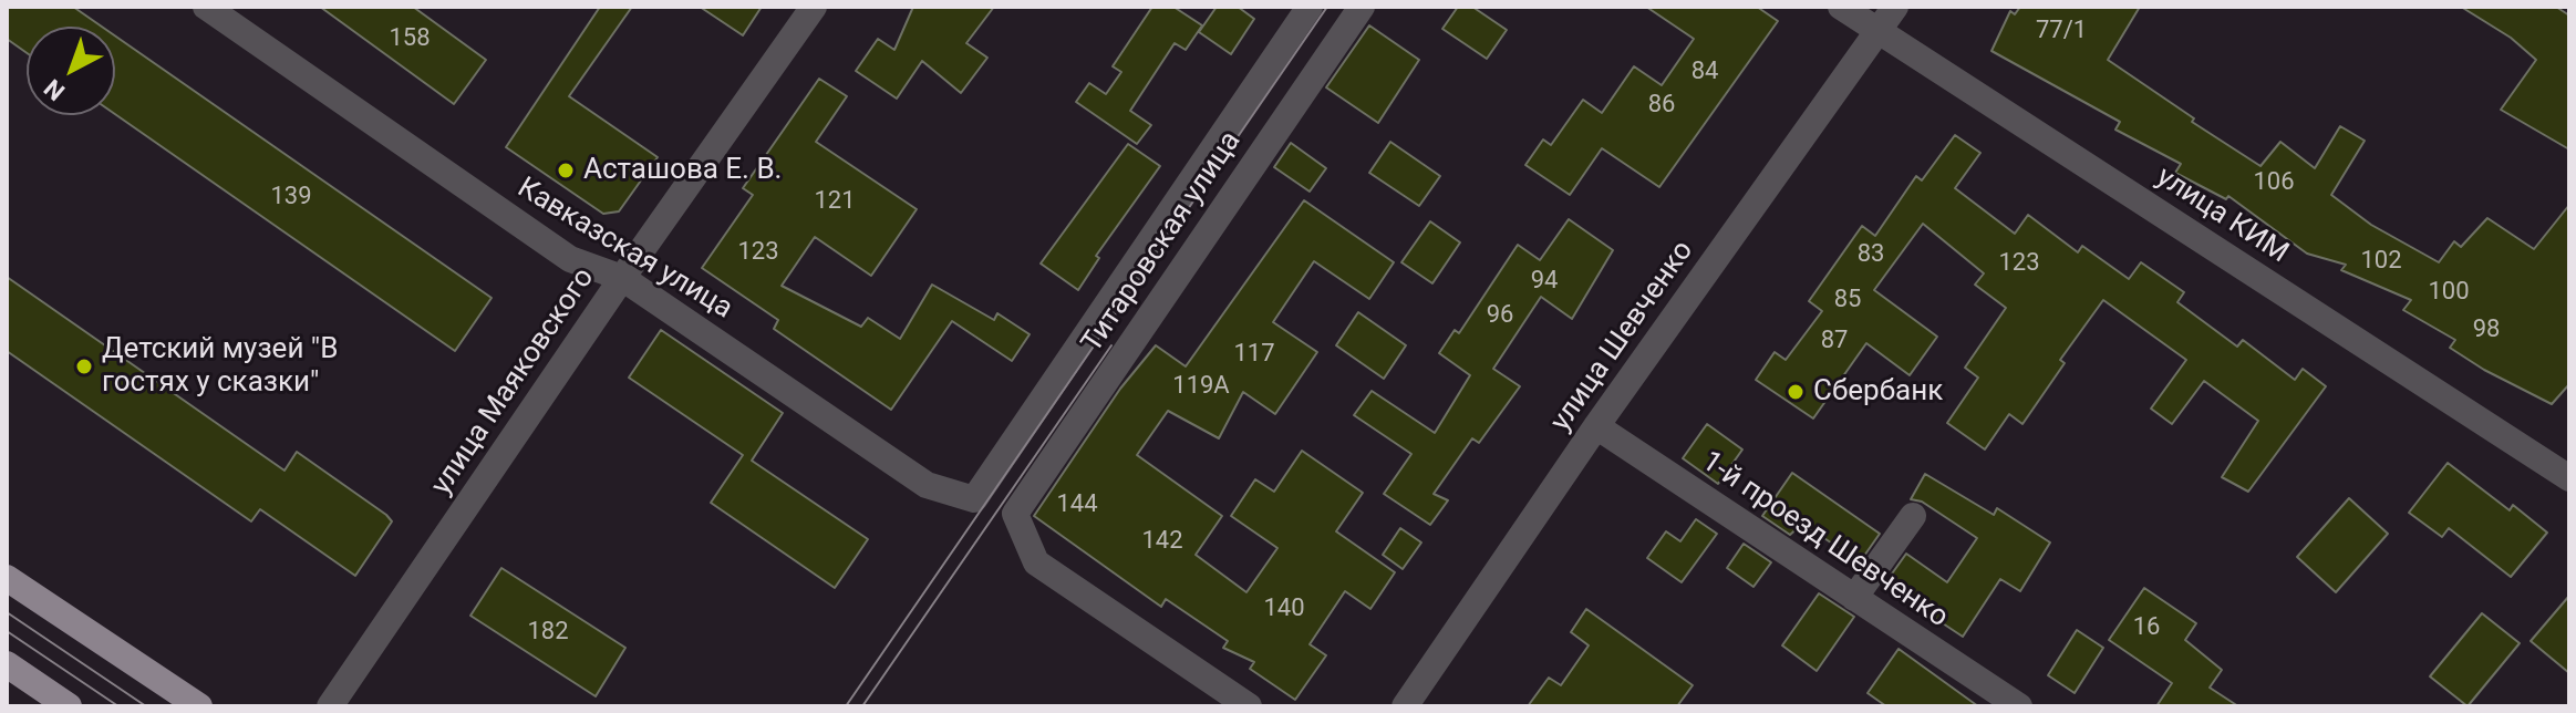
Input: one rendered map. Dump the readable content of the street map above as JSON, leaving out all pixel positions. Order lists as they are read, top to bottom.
{
  "streets": {
    "street": [
      "улица КИМ",
      "Титаровская улица",
      "Кавказская улица",
      "улица Шевченко",
      "улица Маяковского",
      "1-й проезд Шевченко"
    ]
  },
  "crossings": [
    ["улица КИМ", "улица Шевченко"],
    ["Титаровская улица", "Кавказская улица"],
    ["Кавказская улица", "улица Маяковского"],
    ["улица Шевченко", "1-й проезд Шевченко"]
  ],
  "places": ["Асташова Е. В.", "Детский музей \"В гостях у сказки\"", "Сбербанк"],
  "house_numbers": [
    "77/1",
    "158",
    "84",
    "86",
    "106",
    "139",
    "121",
    "123",
    "83",
    "102",
    "123",
    "94",
    "100",
    "85",
    "96",
    "98",
    "87",
    "117",
    "119А",
    "144",
    "142",
    "140",
    "16",
    "182"
  ],
  "north": "bottom left"
}
